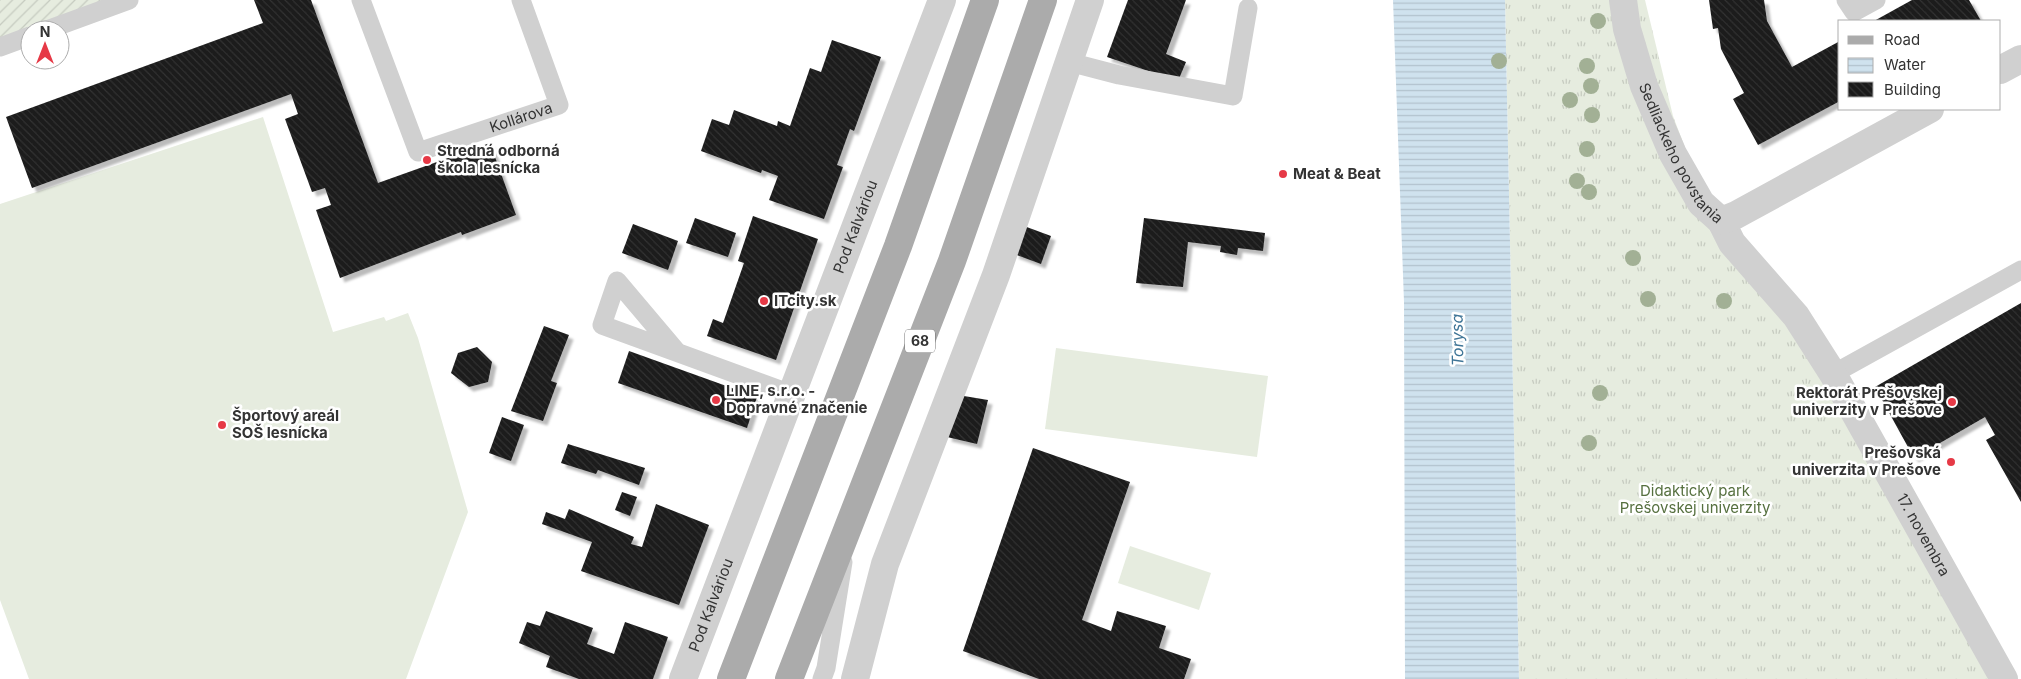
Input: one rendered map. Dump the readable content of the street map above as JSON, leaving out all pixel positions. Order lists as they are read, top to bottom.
{
  "streets": {
    "main road": ["68"],
    "street": ["Sedliackeho povstania", "Pod Kalváriou", "17. novembra"],
    "lane": ["Kollárova"]
  },
  "crossings": [
    ["Sedliackeho povstania", "17. novembra"]
  ],
  "water": ["Torysa"],
  "parks": ["Didaktický park Prešovskej univerzity"],
  "places": [
    "Stredná odborná škola lesnícka",
    "Meat & Beat",
    "ITcity.sk",
    "LINE, s.r.o. - Dopravné značenie",
    "Rektorát Prešovskej univerzity v Prešove",
    "Športový areál SOŠ lesnícka",
    "Prešovská univerzita v Prešove"
  ],
  "legend": ["Road", "Water", "Building"],
  "north": "top"
}
